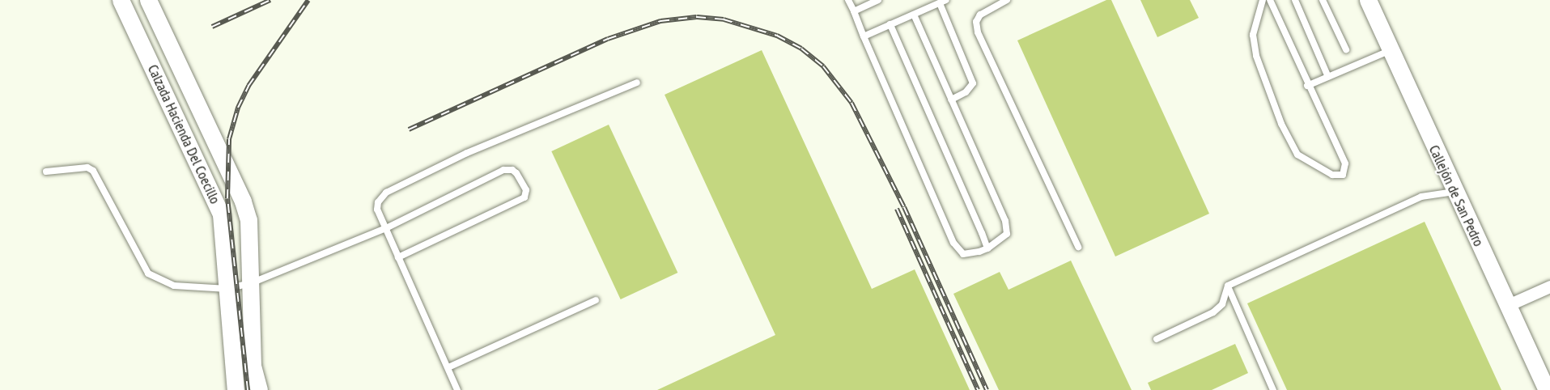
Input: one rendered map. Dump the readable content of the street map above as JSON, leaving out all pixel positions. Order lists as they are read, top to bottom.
{
  "streets": {
    "main road": ["Calzada Hacienda Del Coecillo", "Callejón de San Pedro"]
  }
}
